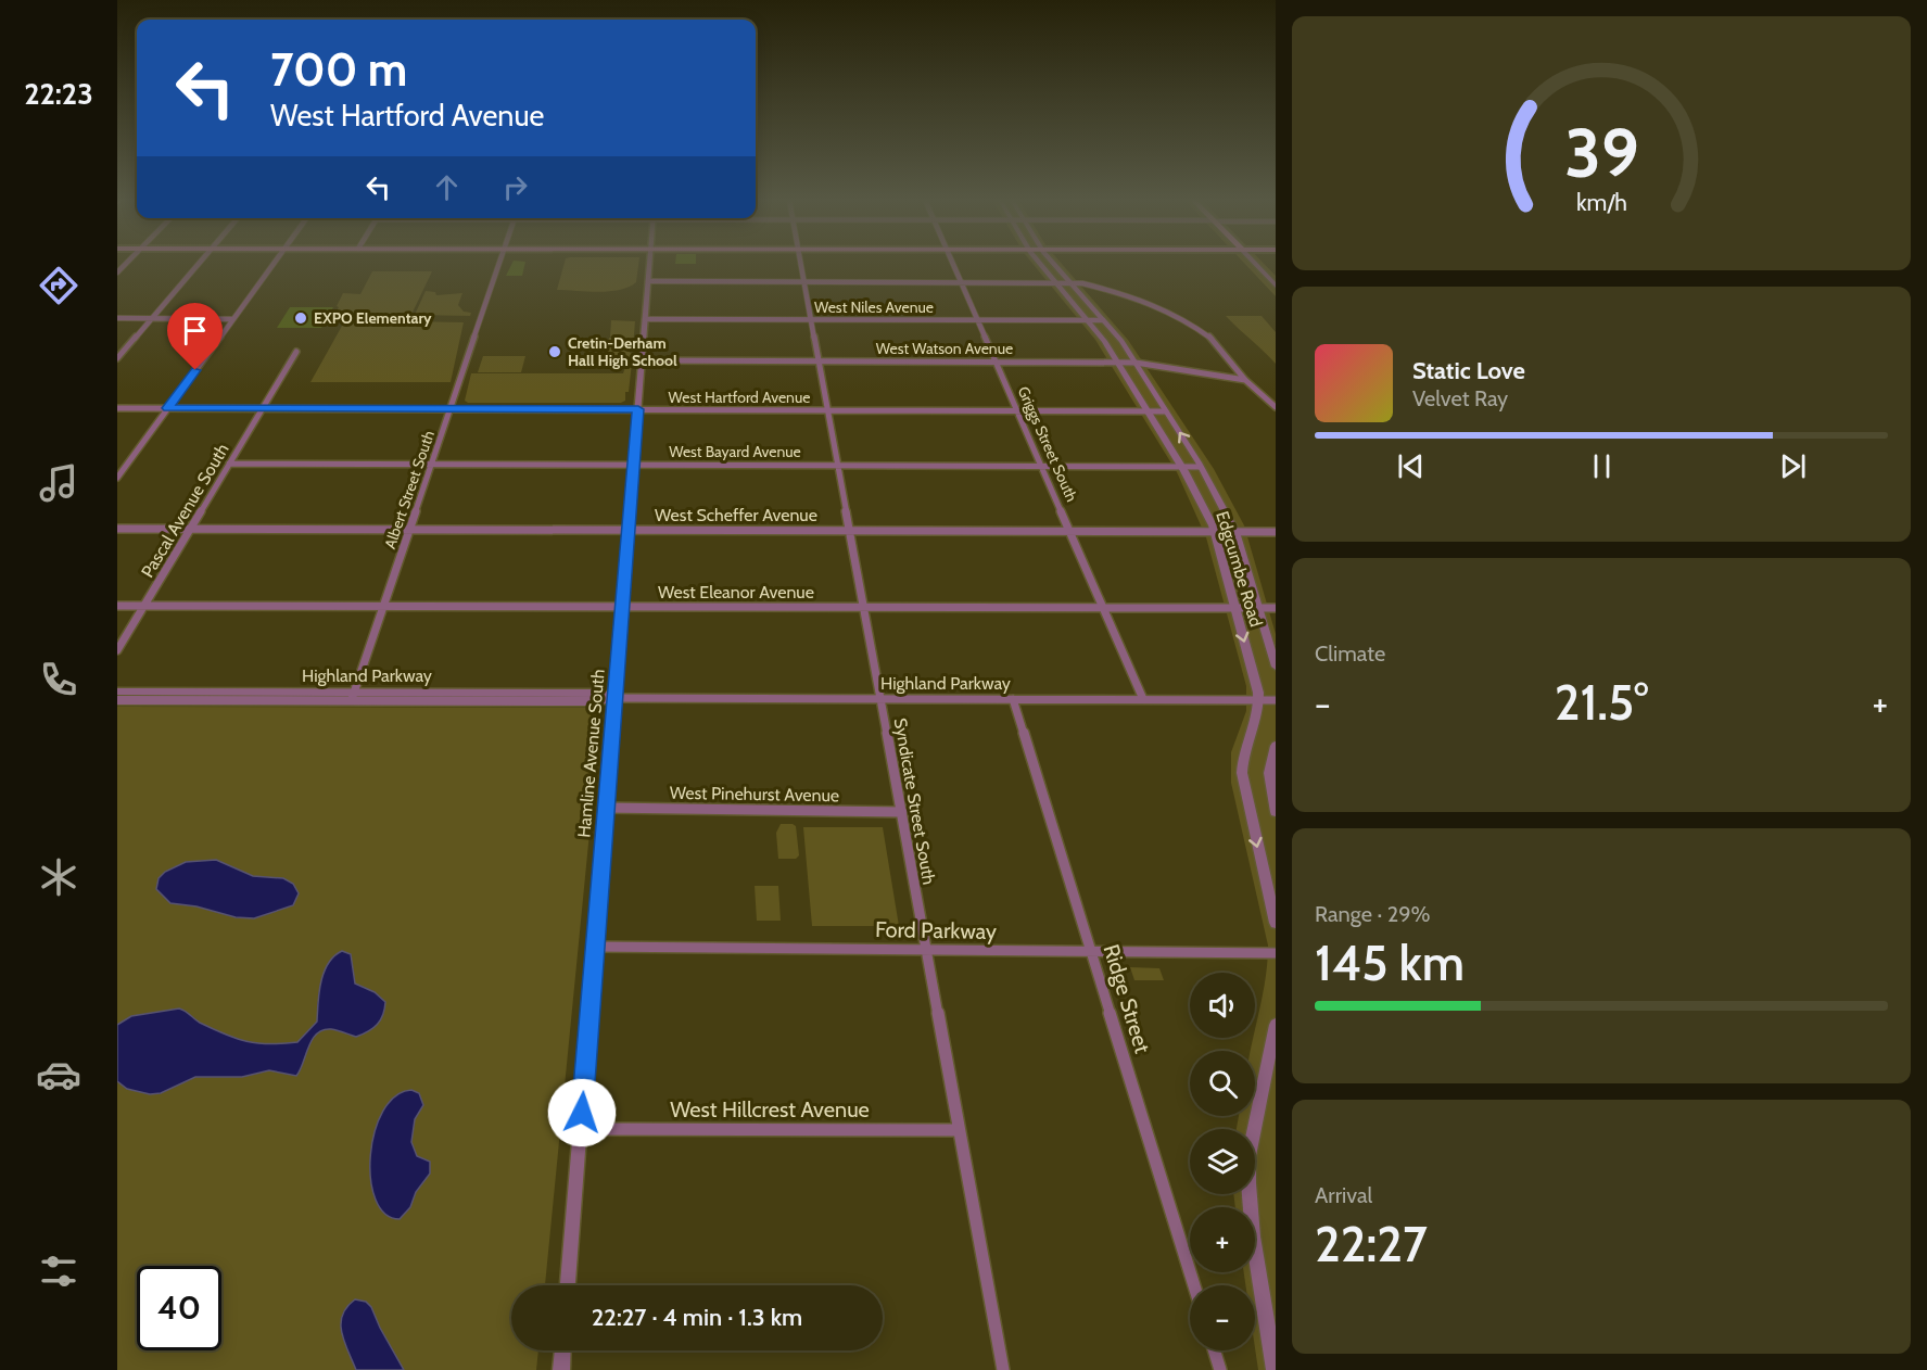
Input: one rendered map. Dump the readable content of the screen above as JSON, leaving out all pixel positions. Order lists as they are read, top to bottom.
{
  "streets": {
    "street": [
      "West Niles Avenue",
      "West Watson Avenue",
      "West Hartford Avenue",
      "Griggs Street South",
      "West Bayard Avenue",
      "Albert Street South",
      "Pascal Avenue South",
      "West Scheffer Avenue",
      "Edgcumbe Road",
      "West Eleanor Avenue",
      "Highland Parkway",
      "Hamline Avenue South",
      "West Pinehurst Avenue",
      "Syndicate Street South",
      "Ford Parkway",
      "Ridge Street",
      "West Hillcrest Avenue"
    ]
  },
  "crossings": [
    ["West Niles Avenue", "Griggs Street South"],
    ["West Niles Avenue", "Edgcumbe Road"],
    ["West Niles Avenue", "Hamline Avenue South"],
    ["West Niles Avenue", "Syndicate Street South"],
    ["West Watson Avenue", "Griggs Street South"],
    ["West Watson Avenue", "Edgcumbe Road"],
    ["West Watson Avenue", "Hamline Avenue South"],
    ["West Watson Avenue", "Syndicate Street South"],
    ["West Hartford Avenue", "Griggs Street South"],
    ["West Hartford Avenue", "Albert Street South"],
    ["West Hartford Avenue", "Pascal Avenue South"],
    ["West Hartford Avenue", "Edgcumbe Road"],
    ["West Hartford Avenue", "Hamline Avenue South"],
    ["West Hartford Avenue", "Syndicate Street South"],
    ["Griggs Street South", "West Bayard Avenue"],
    ["Griggs Street South", "West Scheffer Avenue"],
    ["Griggs Street South", "West Eleanor Avenue"],
    ["Griggs Street South", "Highland Parkway"],
    ["West Bayard Avenue", "Albert Street South"],
    ["West Bayard Avenue", "Pascal Avenue South"],
    ["West Bayard Avenue", "Edgcumbe Road"],
    ["West Bayard Avenue", "Hamline Avenue South"],
    ["West Bayard Avenue", "Syndicate Street South"],
    ["Albert Street South", "West Scheffer Avenue"],
    ["Albert Street South", "West Eleanor Avenue"],
    ["Albert Street South", "Highland Parkway"],
    ["Pascal Avenue South", "West Scheffer Avenue"],
    ["Pascal Avenue South", "West Eleanor Avenue"],
    ["West Scheffer Avenue", "Edgcumbe Road"],
    ["West Scheffer Avenue", "Hamline Avenue South"],
    ["West Scheffer Avenue", "Syndicate Street South"],
    ["Edgcumbe Road", "West Eleanor Avenue"],
    ["Edgcumbe Road", "Highland Parkway"],
    ["West Eleanor Avenue", "Hamline Avenue South"],
    ["West Eleanor Avenue", "Syndicate Street South"],
    ["Highland Parkway", "Hamline Avenue South"],
    ["Highland Parkway", "Syndicate Street South"],
    ["Highland Parkway", "Ridge Street"],
    ["Hamline Avenue South", "West Pinehurst Avenue"],
    ["Hamline Avenue South", "Ford Parkway"],
    ["Hamline Avenue South", "West Hillcrest Avenue"],
    ["West Pinehurst Avenue", "Syndicate Street South"],
    ["Syndicate Street South", "Ford Parkway"],
    ["Syndicate Street South", "West Hillcrest Avenue"],
    ["Ford Parkway", "Ridge Street"]
  ],
  "places": ["EXPO Elementary", "Cretin-Derham Hall High School"],
  "page": {
    "tabs": "22:23",
    "turn": ["700 m", "West Hartford Avenue"],
    "song": ["Static Love", "Velvet Ray"],
    "tile": [
      "Climate",
      ["Range · 29%", "145 km"],
      ["Arrival", "22:27"]
    ],
    "heat": ["−", "21.5°", "+"],
    "map_buttons": ["+", "−"],
    "limit": "40",
    "trip": "22:27 · 4 min · 1.3 km",
    "gauge": ["39", "km/h"]
  }
}
